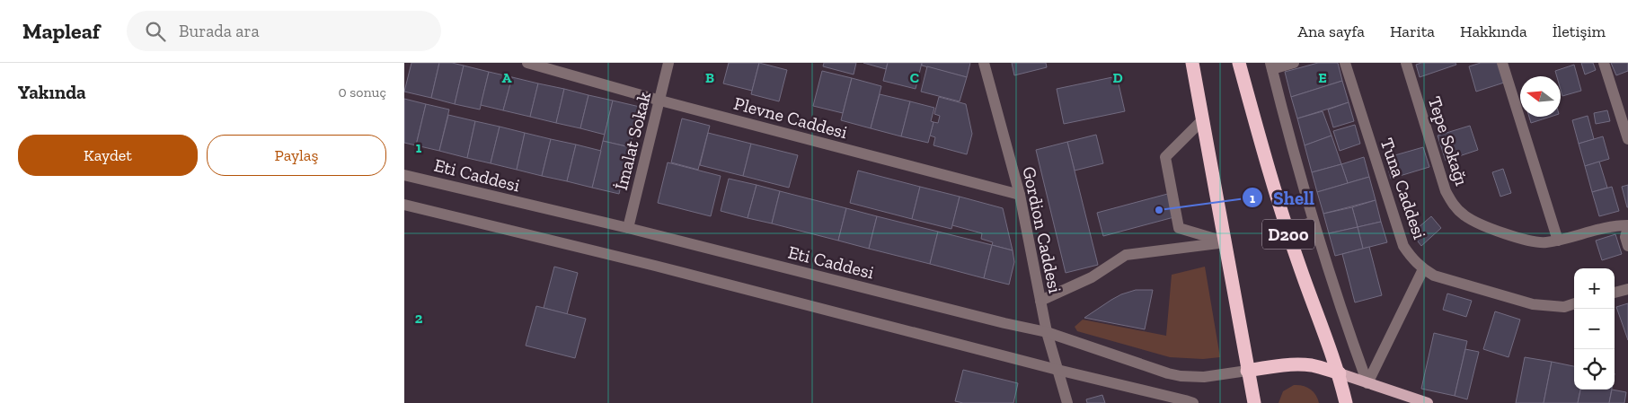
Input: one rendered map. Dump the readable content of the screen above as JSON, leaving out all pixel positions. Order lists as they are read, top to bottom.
{
  "streets": {
    "highway": ["D200"],
    "street": [
      "Plevne Caddesi",
      "İmalat Sokak",
      "Tepe Sokağı",
      "Eti Caddesi",
      "Tuna Caddesi",
      "Gordion Caddesi"
    ]
  },
  "crossings": [
    ["Plevne Caddesi", "İmalat Sokak"],
    ["Plevne Caddesi", "Gordion Caddesi"],
    ["İmalat Sokak", "Eti Caddesi"],
    ["Eti Caddesi", "Gordion Caddesi"]
  ],
  "places": ["Shell"],
  "north": "left",
  "page": {
    "header": "Mapleaf",
    "search": "Burada ara",
    "nav": [
      "Ana sayfa",
      "Harita",
      "Hakkında",
      "İletişim"
    ],
    "heading": ["Yakında", "0 sonuç"],
    "buttons": ["Kaydet", "Paylaş"],
    "map_buttons": ["+", "−"]
  },
  "grid": {
    "columns": [
      "A",
      "B",
      "C",
      "D",
      "E"
    ],
    "rows": ["1", "2"]
  }
}
